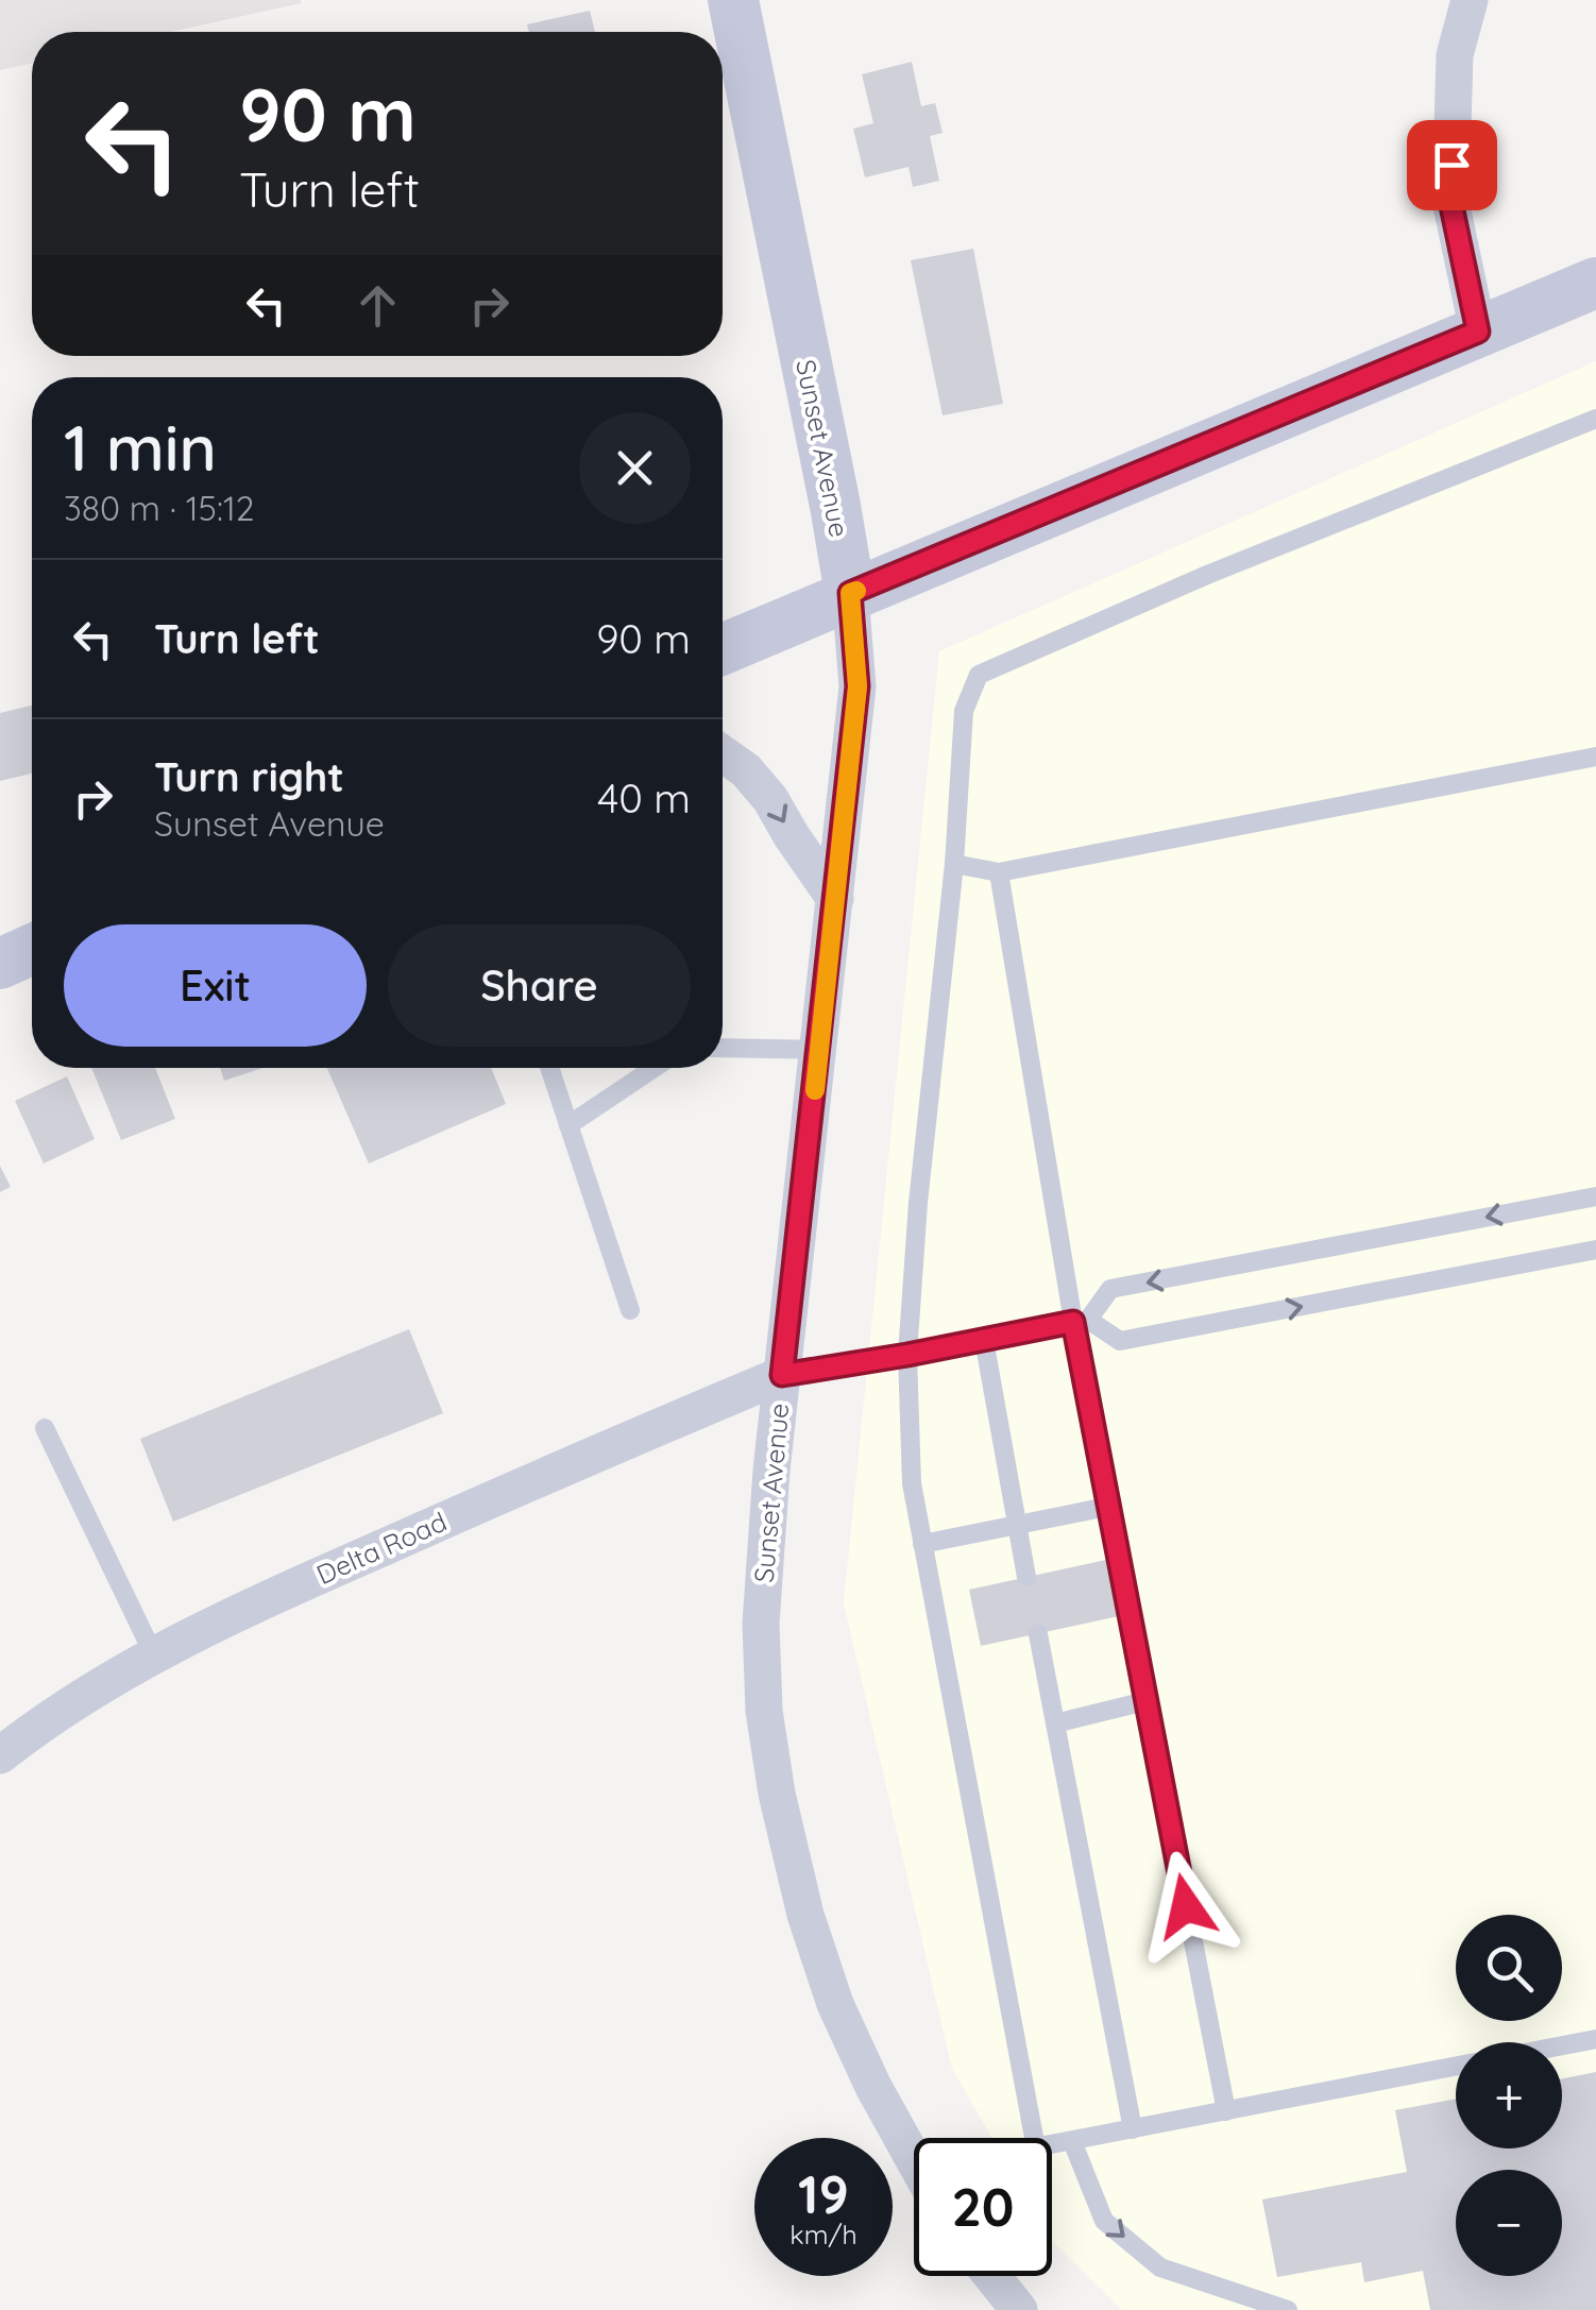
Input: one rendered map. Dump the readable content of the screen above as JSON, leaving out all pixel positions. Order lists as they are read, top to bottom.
{
  "streets": {
    "street": ["Sunset Avenue", "Delta Road"]
  },
  "crossings": [
    ["Sunset Avenue", "Delta Road"]
  ],
  "page": {
    "turn": ["90 m", "Turn left"],
    "heading": ["1 min", "380 m · 15:12"],
    "list": [
      {
        "name": "Turn left",
        "value": "90 m"
      },
      {
        "name": "Turn right",
        "note": "Sunset Avenue",
        "value": "40 m"
      }
    ],
    "buttons": ["Exit", "Share"],
    "map_buttons": ["+", "−"],
    "speed": "19 km/h",
    "limit": "20"
  }
}
